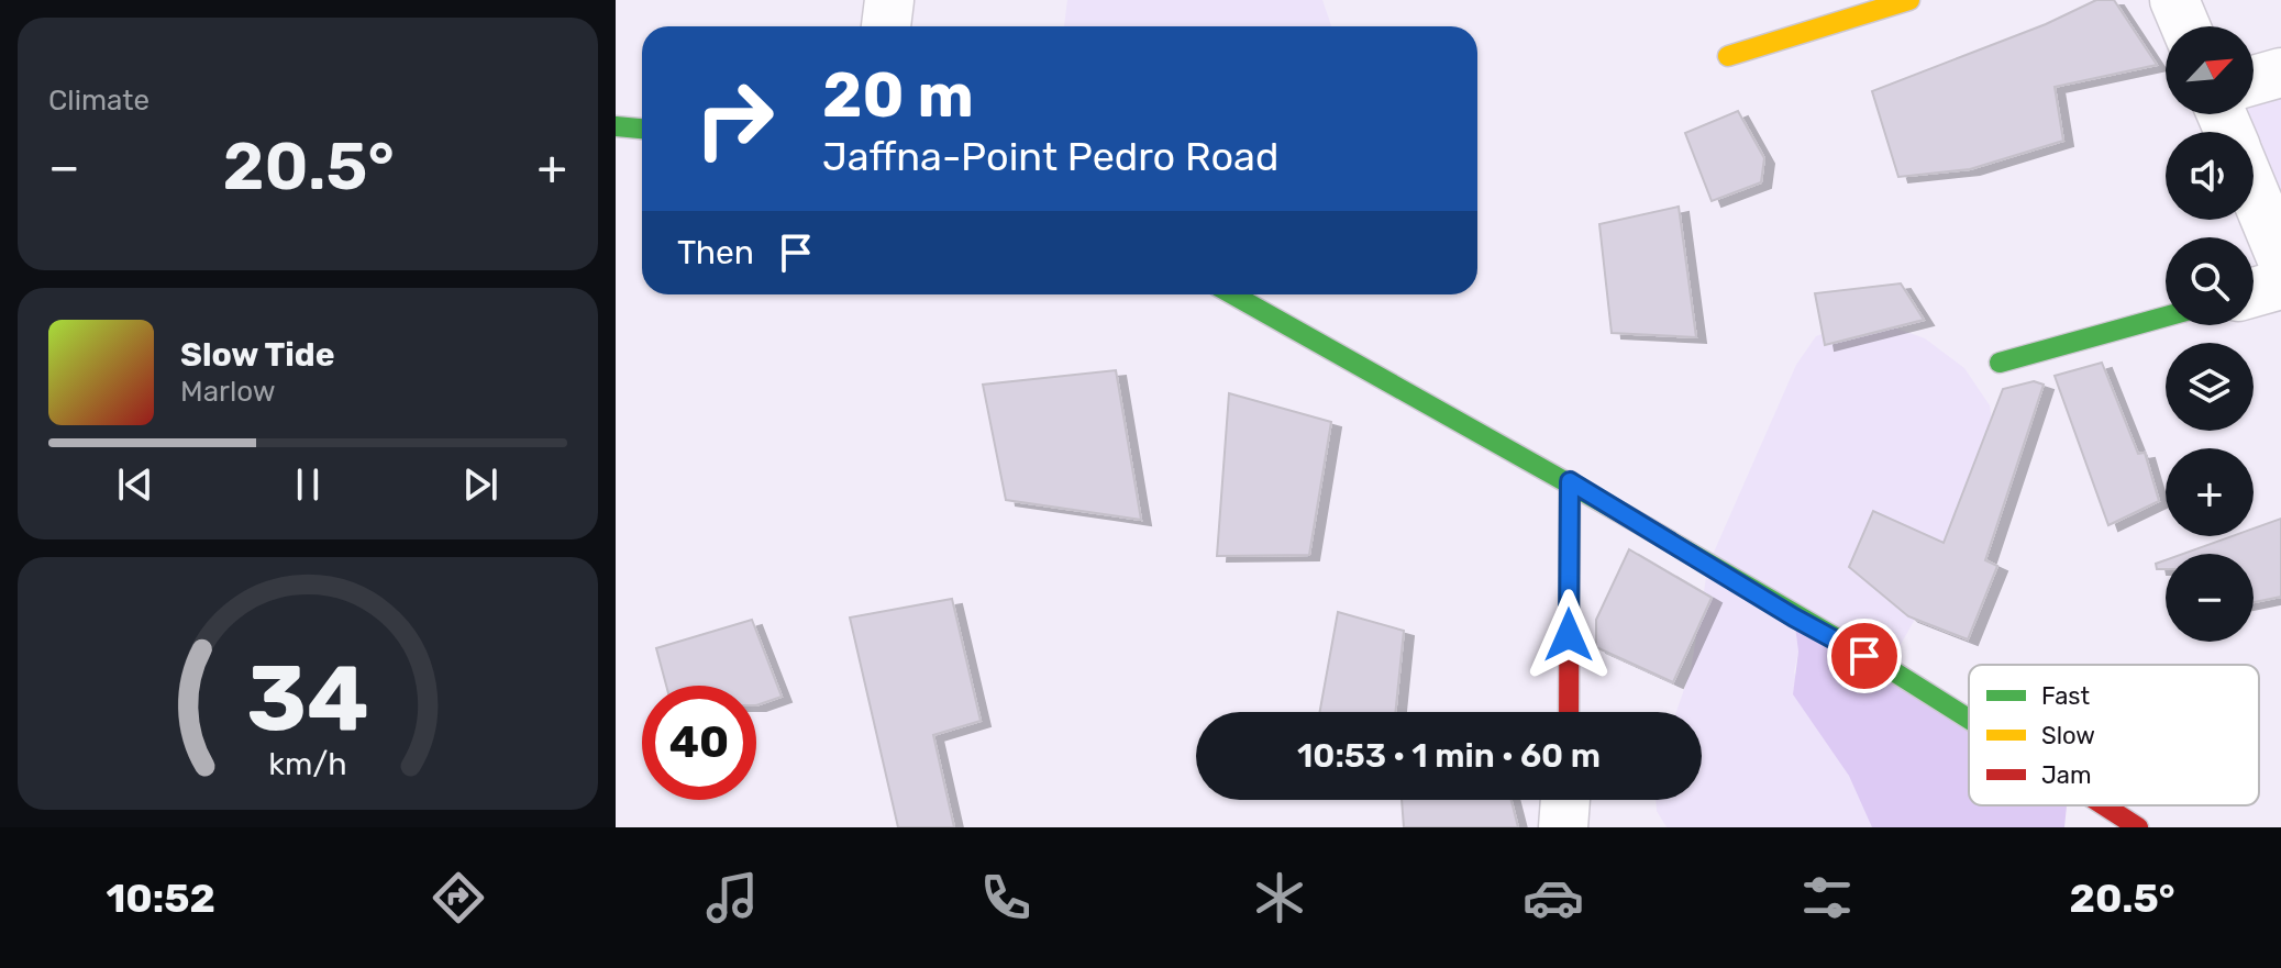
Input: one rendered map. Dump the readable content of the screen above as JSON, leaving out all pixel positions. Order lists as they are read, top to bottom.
{
  "legend": ["Fast", "Slow", "Jam"],
  "north": "top right",
  "page": {
    "tile": "Climate",
    "map_buttons": ["+", "−"],
    "turn": ["20 m", "Jaffna-Point Pedro Road"],
    "heat": ["−", "20.5°", "+"],
    "then": "Then",
    "song": ["Slow Tide", "Marlow"],
    "limit": "40",
    "trip": "10:53 · 1 min · 60 m",
    "tabs": ["10:52", "20.5°"],
    "gauge": ["34", "km/h"]
  }
}
